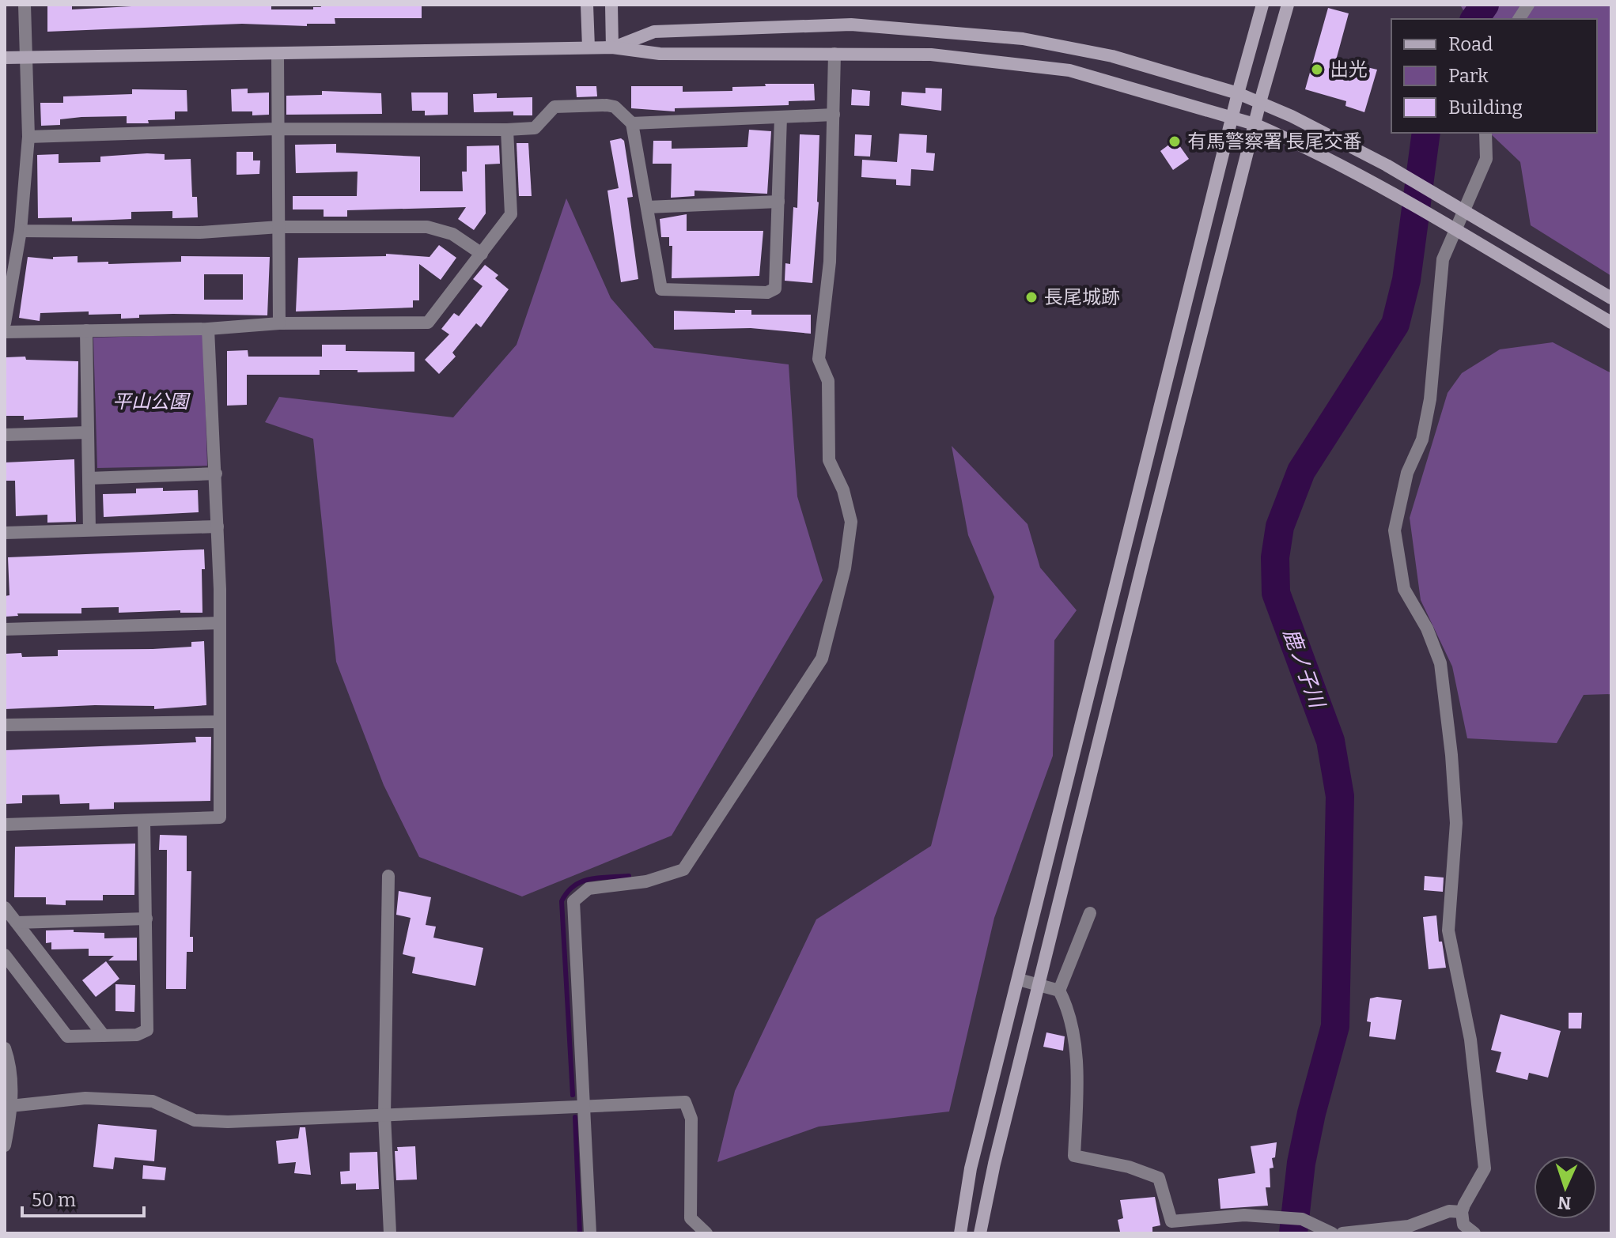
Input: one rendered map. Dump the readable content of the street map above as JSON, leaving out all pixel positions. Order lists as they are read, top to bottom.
{
  "water": ["鹿ノ子川"],
  "parks": ["平山公園"],
  "places": ["出光", "有馬警察署 長尾交番", "長尾城跡"],
  "legend": ["Road", "Park", "Building"],
  "scale_bar": "50 m",
  "north": "bottom"
}
